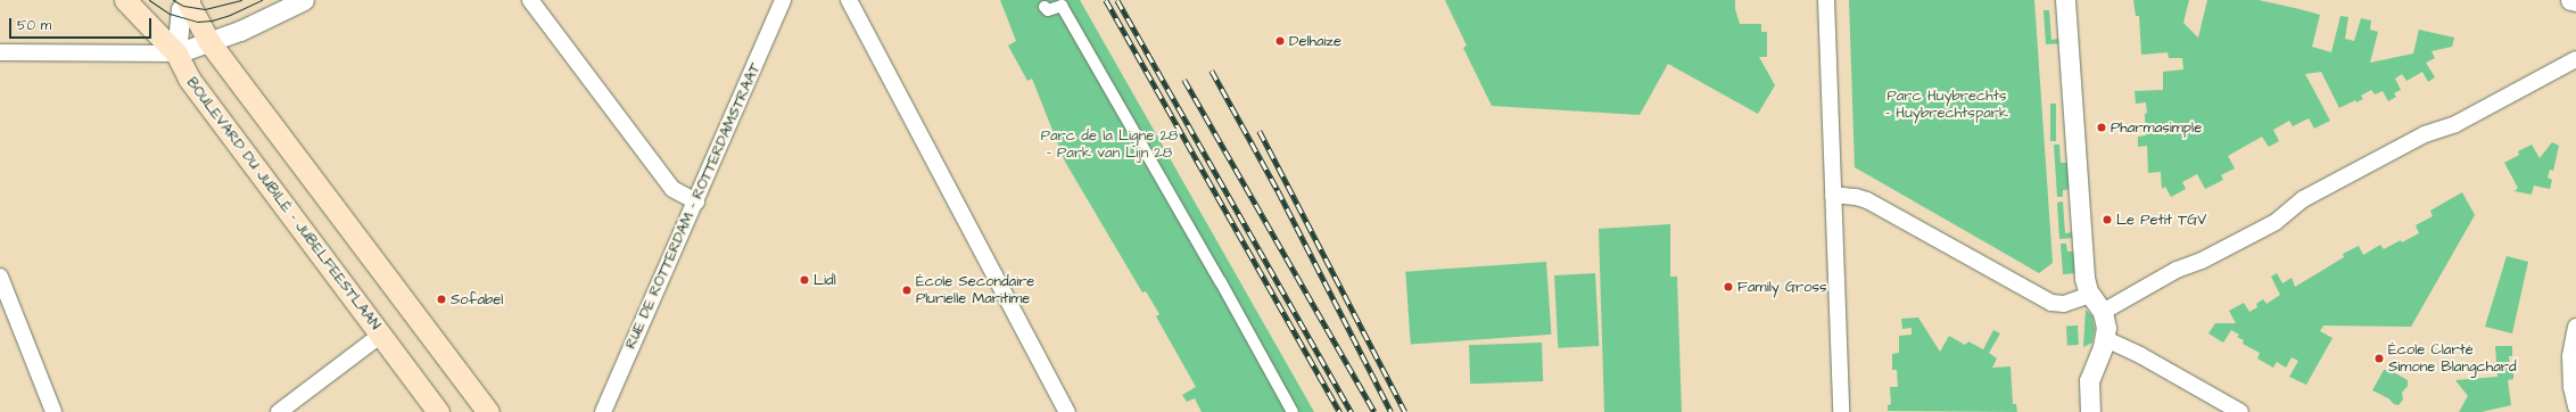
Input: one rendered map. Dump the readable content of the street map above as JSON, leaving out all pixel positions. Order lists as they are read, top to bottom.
{
  "streets": {
    "main road": ["BOULEVARD DU JUBILÉ - JUBELFEESTLAAN"],
    "street": ["RUE DE ROTTERDAM - ROTTERDAMSTRAAT"]
  },
  "parks": ["Parc Huybrechts - Huybrechtspark", "Parc de la Ligne 28 - Park van Lijn 28"],
  "places": [
    "Delhaize",
    "Pharmasimple",
    "Le Petit TGV",
    "Lidl",
    "Family Gross",
    "École Secondaire Plurielle Maritime",
    "Sofabel",
    "École Clarté Simone Blangchard"
  ],
  "scale_bar": "50 m"
}
